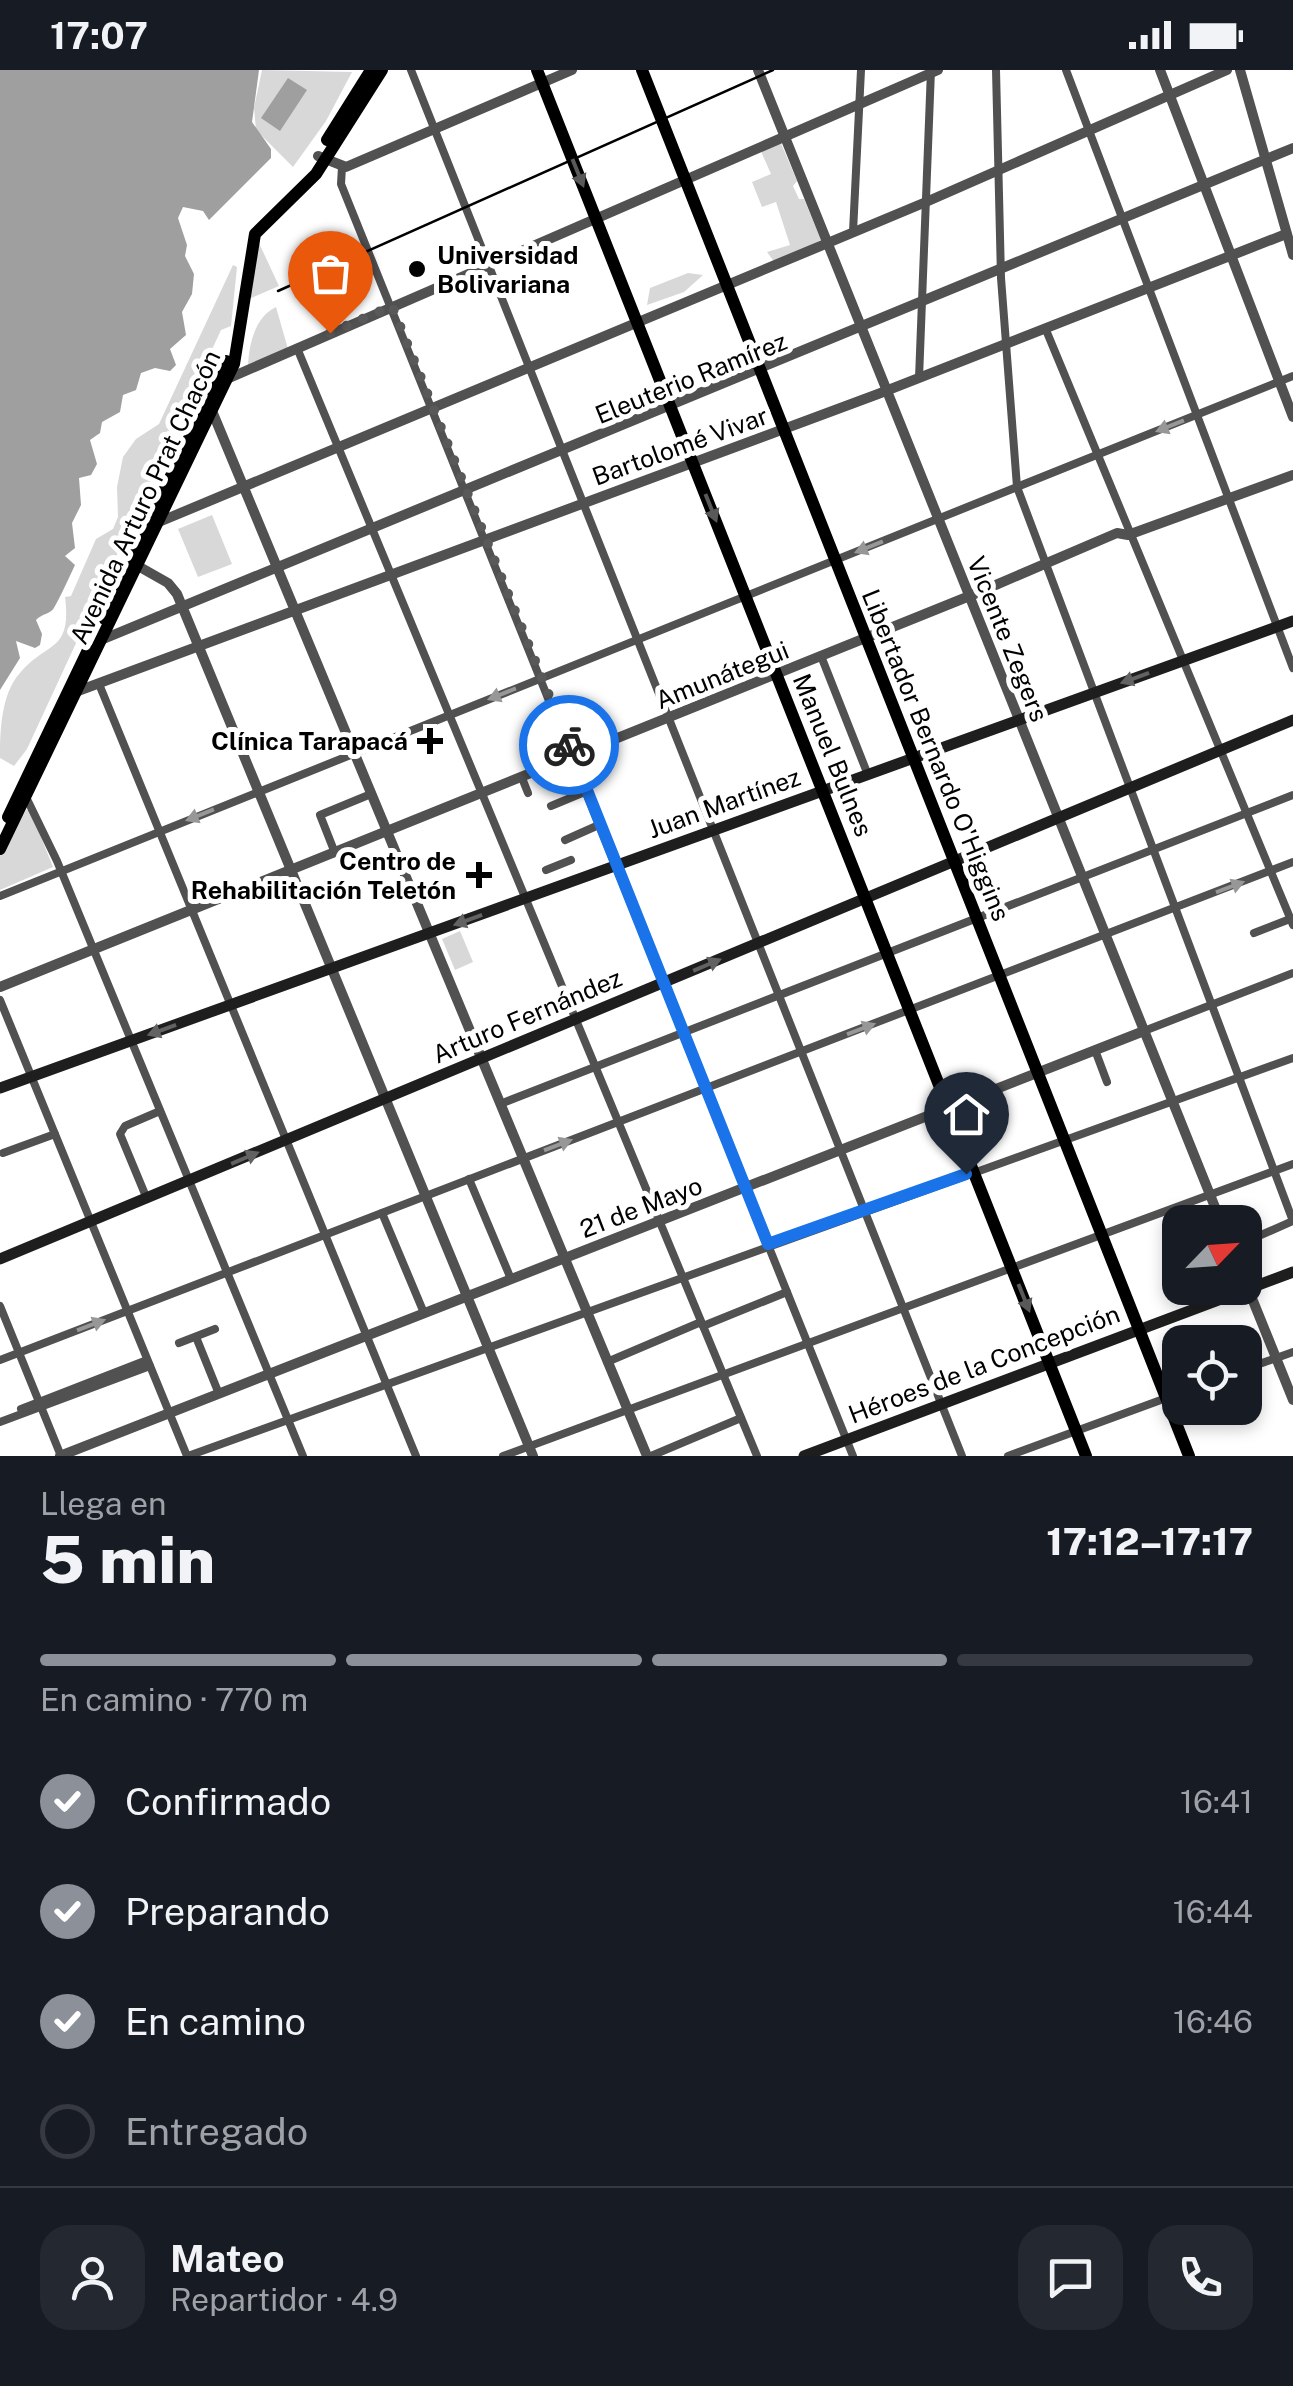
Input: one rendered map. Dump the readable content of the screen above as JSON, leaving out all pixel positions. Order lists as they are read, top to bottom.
{
  "streets": {
    "main road": [
      "Avenida Arturo Prat Chacón",
      "Manuel Bulnes",
      "Libertador Bernardo O'Higgins",
      "Juan Martínez",
      "Arturo Fernández",
      "Héroes de la Concepción"
    ],
    "street": [
      "Eleuterio Ramírez",
      "Bartolomé Vivar",
      "Vicente Zegers",
      "Amunátegui",
      "21 de Mayo"
    ]
  },
  "crossings": [
    ["Eleuterio Ramírez", "Avenida Arturo Prat Chacón"],
    ["Eleuterio Ramírez", "Vicente Zegers"],
    ["Eleuterio Ramírez", "Manuel Bulnes"],
    ["Eleuterio Ramírez", "Libertador Bernardo O'Higgins"],
    ["Bartolomé Vivar", "Avenida Arturo Prat Chacón"],
    ["Bartolomé Vivar", "Vicente Zegers"],
    ["Bartolomé Vivar", "Manuel Bulnes"],
    ["Bartolomé Vivar", "Libertador Bernardo O'Higgins"],
    ["Vicente Zegers", "Amunátegui"],
    ["Vicente Zegers", "Juan Martínez"],
    ["Vicente Zegers", "Arturo Fernández"],
    ["Vicente Zegers", "21 de Mayo"],
    ["Amunátegui", "Manuel Bulnes"],
    ["Amunátegui", "Libertador Bernardo O'Higgins"],
    ["Manuel Bulnes", "Juan Martínez"],
    ["Manuel Bulnes", "Arturo Fernández"],
    ["Manuel Bulnes", "21 de Mayo"],
    ["Manuel Bulnes", "Héroes de la Concepción"],
    ["Libertador Bernardo O'Higgins", "Juan Martínez"],
    ["Libertador Bernardo O'Higgins", "Arturo Fernández"],
    ["Libertador Bernardo O'Higgins", "21 de Mayo"],
    ["Libertador Bernardo O'Higgins", "Héroes de la Concepción"]
  ],
  "places": {
    "other": ["Universidad Bolivariana"],
    "health": ["Clínica Tarapacá", "Centro de Rehabilitación Teletón"]
  },
  "north": "top right",
  "page": {
    "status": "17:07",
    "heading": ["5 min", "Llega en", "17:12–17:17"],
    "panel": ["Mateo", "Repartidor · 4.9"],
    "bar": "En camino · 770 m",
    "list": [
      ["Confirmado", "16:41"],
      ["Preparando", "16:44"],
      ["En camino", "16:46"],
      "Entregado"
    ]
  }
}
